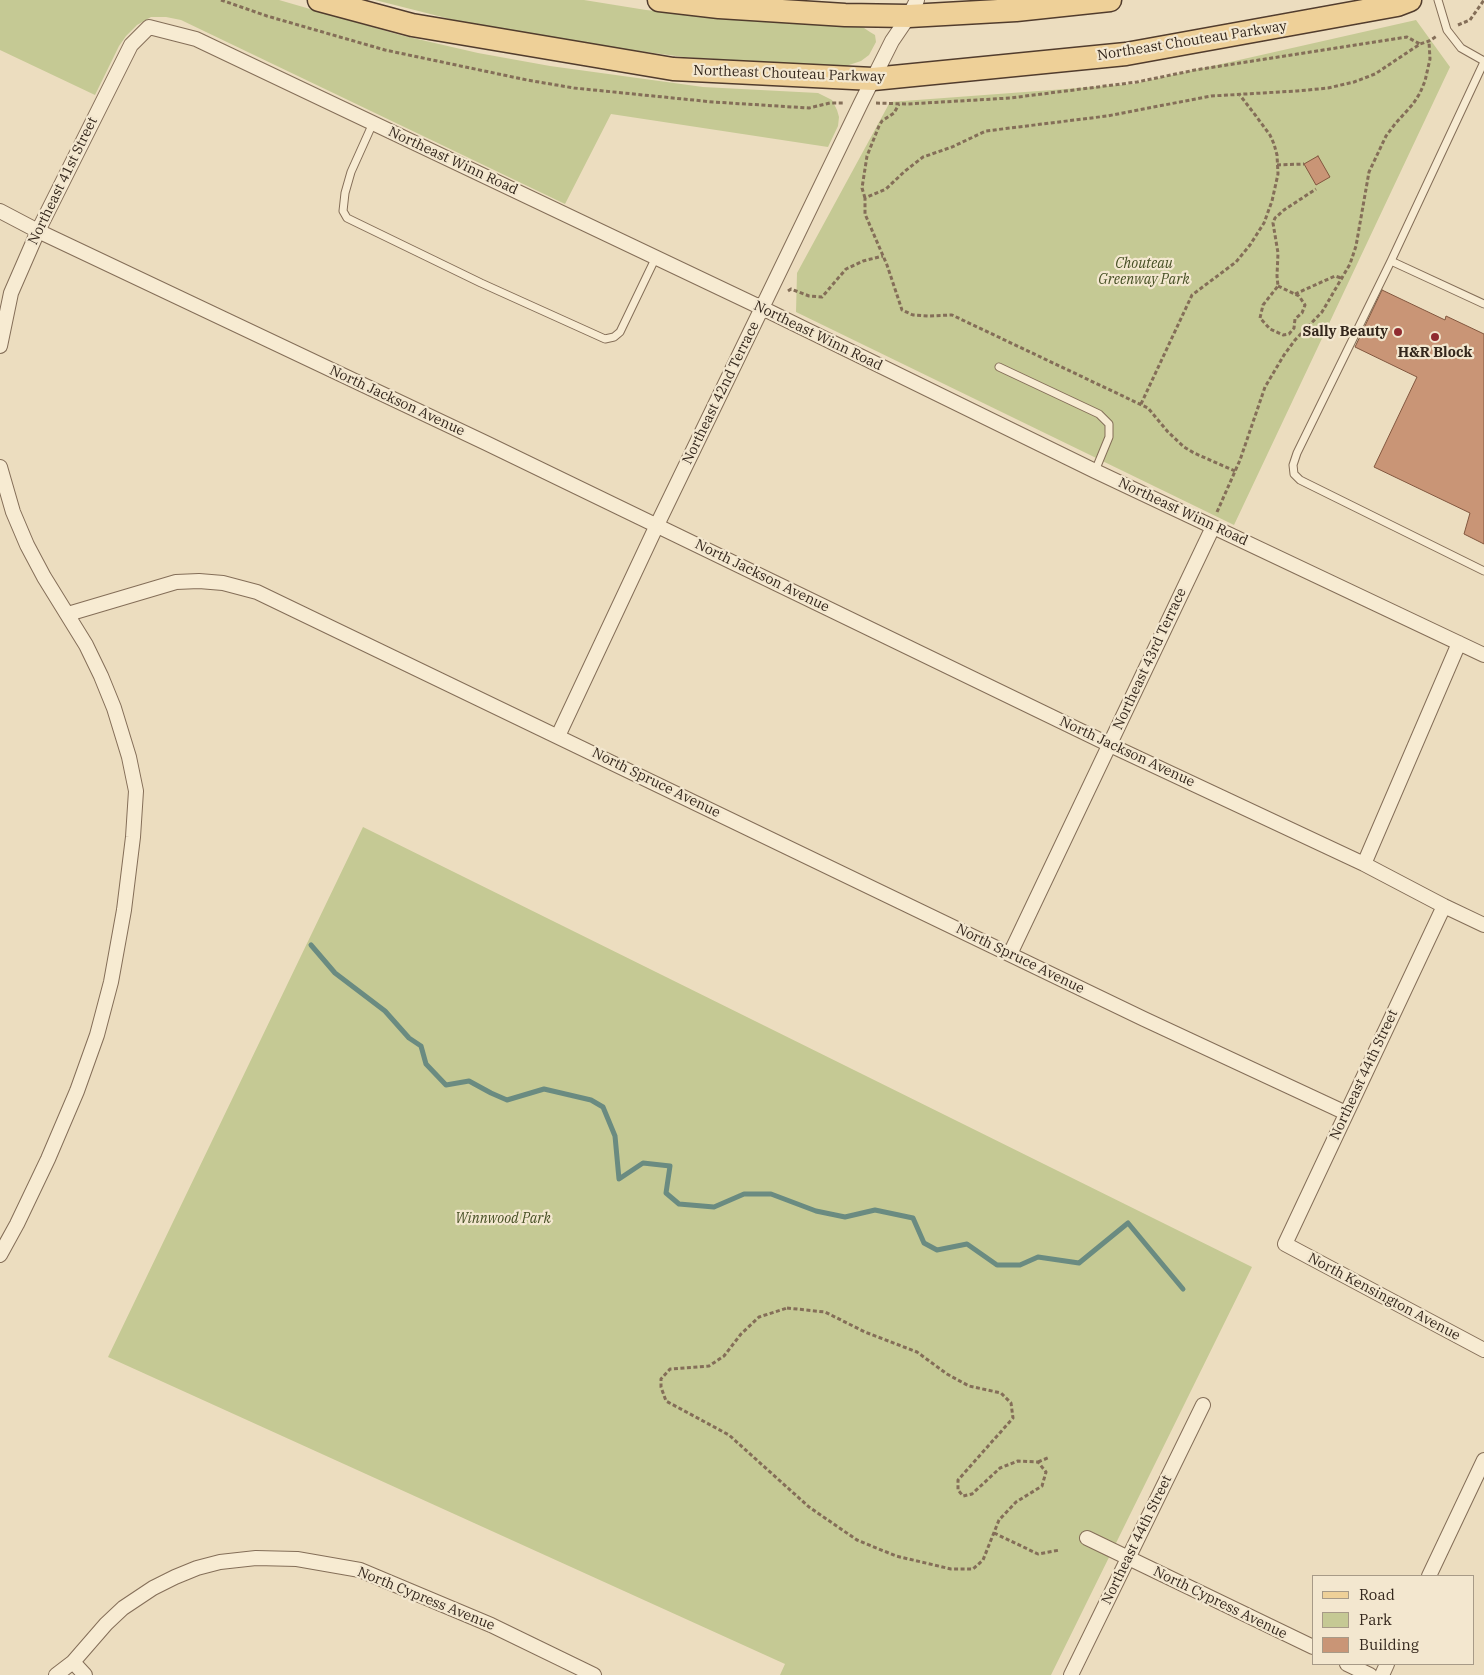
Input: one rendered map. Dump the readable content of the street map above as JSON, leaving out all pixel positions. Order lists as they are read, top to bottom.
{
  "streets": {
    "main road": ["Northeast Chouteau Parkway"],
    "street": [
      "Northeast Winn Road",
      "Northeast 41st Street",
      "Northeast 42nd Terrace",
      "North Jackson Avenue",
      "Northeast 43rd Terrace",
      "North Spruce Avenue",
      "Northeast 44th Street",
      "North Kensington Avenue",
      "North Cypress Avenue"
    ]
  },
  "crossings": [
    ["Northeast Chouteau Parkway", "Northeast 42nd Terrace"],
    ["Northeast Winn Road", "Northeast 41st Street"],
    ["Northeast Winn Road", "Northeast 42nd Terrace"],
    ["Northeast Winn Road", "Northeast 43rd Terrace"],
    ["Northeast 41st Street", "North Jackson Avenue"],
    ["Northeast 42nd Terrace", "North Jackson Avenue"],
    ["Northeast 42nd Terrace", "North Spruce Avenue"],
    ["North Jackson Avenue", "Northeast 43rd Terrace"],
    ["North Jackson Avenue", "Northeast 44th Street"],
    ["Northeast 43rd Terrace", "North Spruce Avenue"],
    ["North Spruce Avenue", "Northeast 44th Street"],
    ["Northeast 44th Street", "North Kensington Avenue"],
    ["Northeast 44th Street", "North Cypress Avenue"]
  ],
  "parks": ["Chouteau Greenway Park", "Winnwood Park"],
  "places": ["Sally Beauty", "H&R Block"],
  "legend": ["Road", "Park", "Building"]
}
